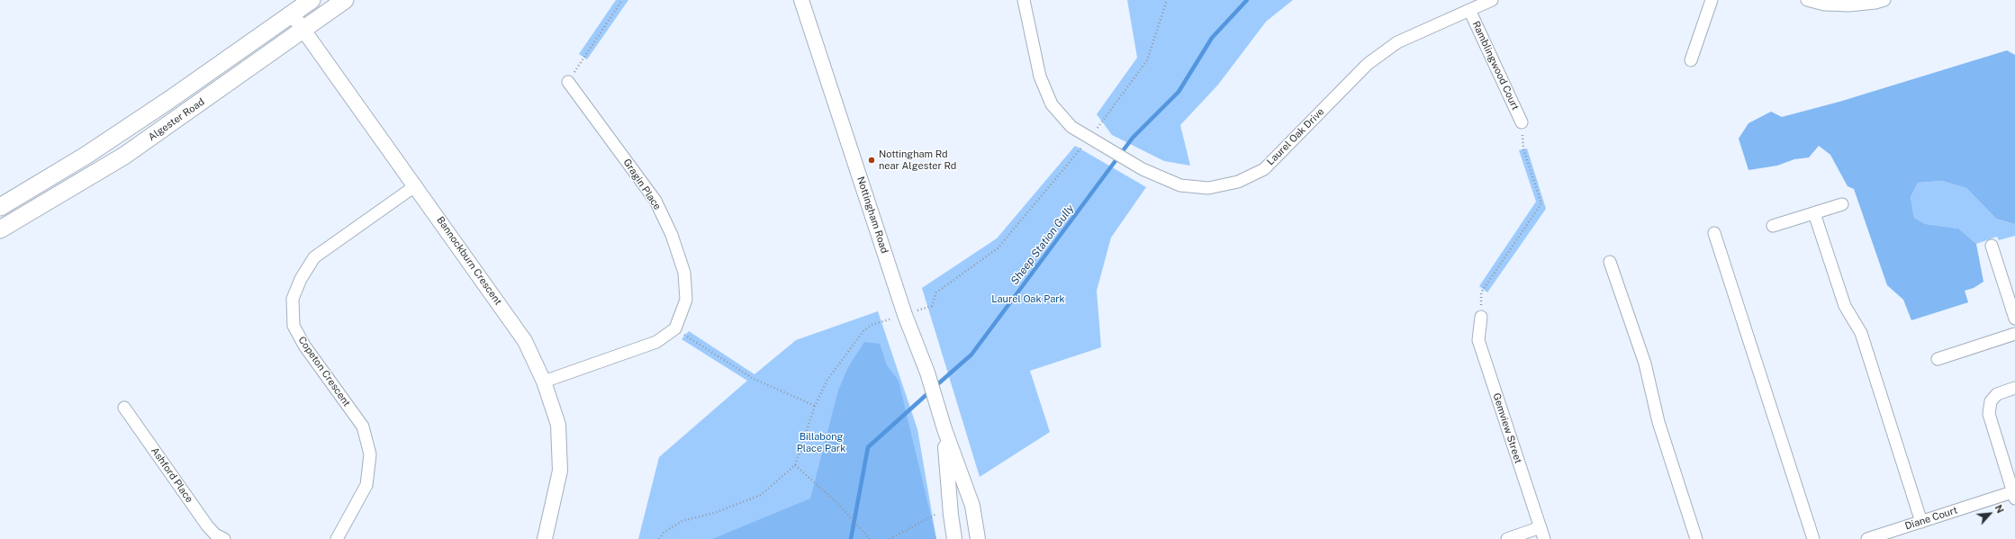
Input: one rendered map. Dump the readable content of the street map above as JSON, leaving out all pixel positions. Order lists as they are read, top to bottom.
{
  "streets": {
    "main road": ["Algester Road"],
    "street": [
      "Ramblingwood Court",
      "Laurel Oak Drive",
      "Gragin Place",
      "Nottingham Road",
      "Bannockburn Crescent",
      "Copeton Crescent",
      "Gemview Street",
      "Ashford Place",
      "Diane Court"
    ]
  },
  "crossings": [
    ["Ramblingwood Court", "Laurel Oak Drive"],
    ["Algester Road", "Bannockburn Crescent"],
    ["Bannockburn Crescent", "Copeton Crescent"]
  ],
  "water": ["Sheep Station Gully"],
  "parks": ["Laurel Oak Park", "Billabong Place Park"],
  "places": ["Nottingham Rd near Algester Rd"],
  "north": "top right"
}
